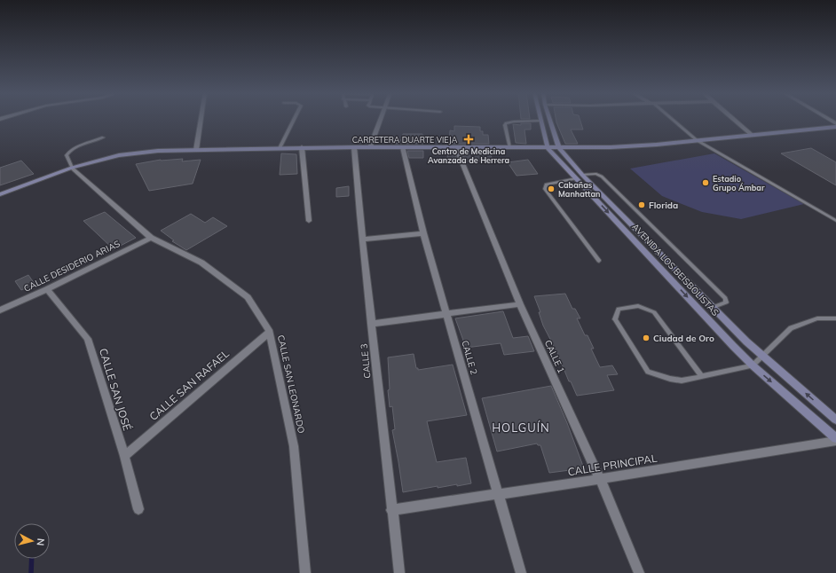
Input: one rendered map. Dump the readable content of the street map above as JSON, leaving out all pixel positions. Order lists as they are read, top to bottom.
{
  "streets": {
    "main road": ["CARRETERA DUARTE VIEJA", "AVENIDA LOS BEISBOLISTAS"],
    "street": [
      "CALLE DESIDERIO ARIAS",
      "CALLE 1",
      "CALLE 2",
      "CALLE 3",
      "CALLE SAN LEONARDO",
      "CALLE SAN RAFAEL",
      "CALLE SAN JOSÉ",
      "CALLE PRINCIPAL"
    ]
  },
  "crossings": [
    ["CARRETERA DUARTE VIEJA", "AVENIDA LOS BEISBOLISTAS"],
    ["CARRETERA DUARTE VIEJA", "CALLE 1"],
    ["CARRETERA DUARTE VIEJA", "CALLE 2"],
    ["CARRETERA DUARTE VIEJA", "CALLE 3"],
    ["CARRETERA DUARTE VIEJA", "CALLE SAN LEONARDO"],
    ["CALLE DESIDERIO ARIAS", "CALLE SAN LEONARDO"],
    ["CALLE DESIDERIO ARIAS", "CALLE SAN JOSÉ"],
    ["AVENIDA LOS BEISBOLISTAS", "CALLE PRINCIPAL"],
    ["CALLE 1", "CALLE PRINCIPAL"],
    ["CALLE 2", "CALLE PRINCIPAL"],
    ["CALLE 3", "CALLE PRINCIPAL"],
    ["CALLE SAN LEONARDO", "CALLE SAN RAFAEL"],
    ["CALLE SAN RAFAEL", "CALLE SAN JOSÉ"]
  ],
  "districts": ["HOLGUÍN"],
  "places": {
    "health": ["Centro de Medicina Avanzada de Herrera"],
    "other": [
      "Estadio Grupo Ámbar",
      "Cabañas Manhattan",
      "Florida",
      "Ciudad de Oro"
    ]
  },
  "north": "right"
}
